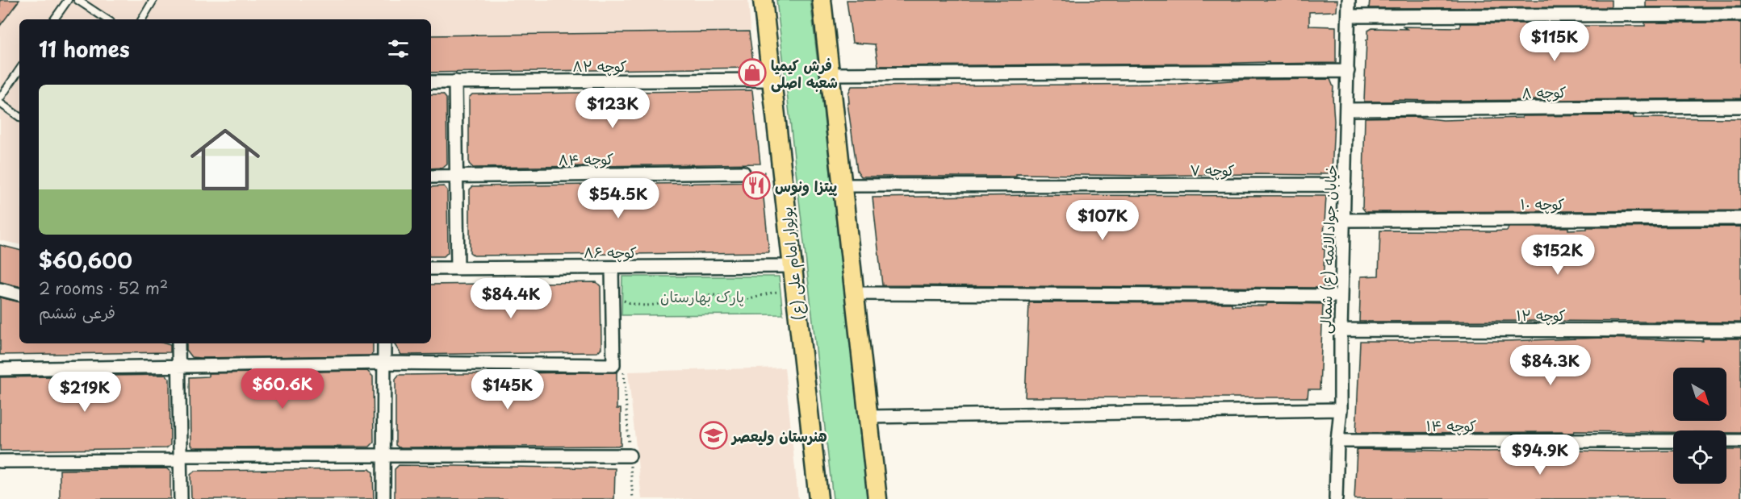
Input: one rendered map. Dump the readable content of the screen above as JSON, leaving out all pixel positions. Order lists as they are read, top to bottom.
{
  "streets": {
    "main road": ["بولوار امام علی (ع)"],
    "street": [
      "کوچه ۸۲",
      "کوچه ۸",
      "کوچه ۸۴",
      "کوچه ۷",
      "کوچه ۱۰",
      "خیابان جوادالائمه (ع) شمالی",
      "کوچه ۸۶",
      "کوچه ۱۲",
      "کوچه ۱۴"
    ]
  },
  "crossings": [
    ["کوچه ۸۲", "بولوار امام علی (ع)"],
    ["کوچه ۸", "خیابان جوادالائمه (ع) شمالی"],
    ["کوچه ۷", "خیابان جوادالائمه (ع) شمالی"],
    ["کوچه ۱۰", "خیابان جوادالائمه (ع) شمالی"],
    ["خیابان جوادالائمه (ع) شمالی", "کوچه ۱۲"],
    ["خیابان جوادالائمه (ع) شمالی", "کوچه ۱۴"],
    ["کوچه ۸۶", "بولوار امام علی (ع)"]
  ],
  "parks": ["پارک بهارستان"],
  "places": {
    "shop": ["فرش کیمیا شعبه اصلی"],
    "restaurant": ["پیتزا ونوس"],
    "school or university": ["هنرستان ولیعصر"]
  },
  "north": "bottom right",
  "page": {
    "heading": "11 homes",
    "price": [
      "$115K",
      "$123K",
      "$54.5K",
      "$107K",
      "$152K",
      "$84.4K",
      "$84.3K",
      "$60.6K",
      "$145K",
      "$219K",
      "$94.9K"
    ],
    "list": [
      {
        "name": "$60,600",
        "note": "2 rooms · 52 m² · فرعی ششم"
      }
    ]
  }
}
